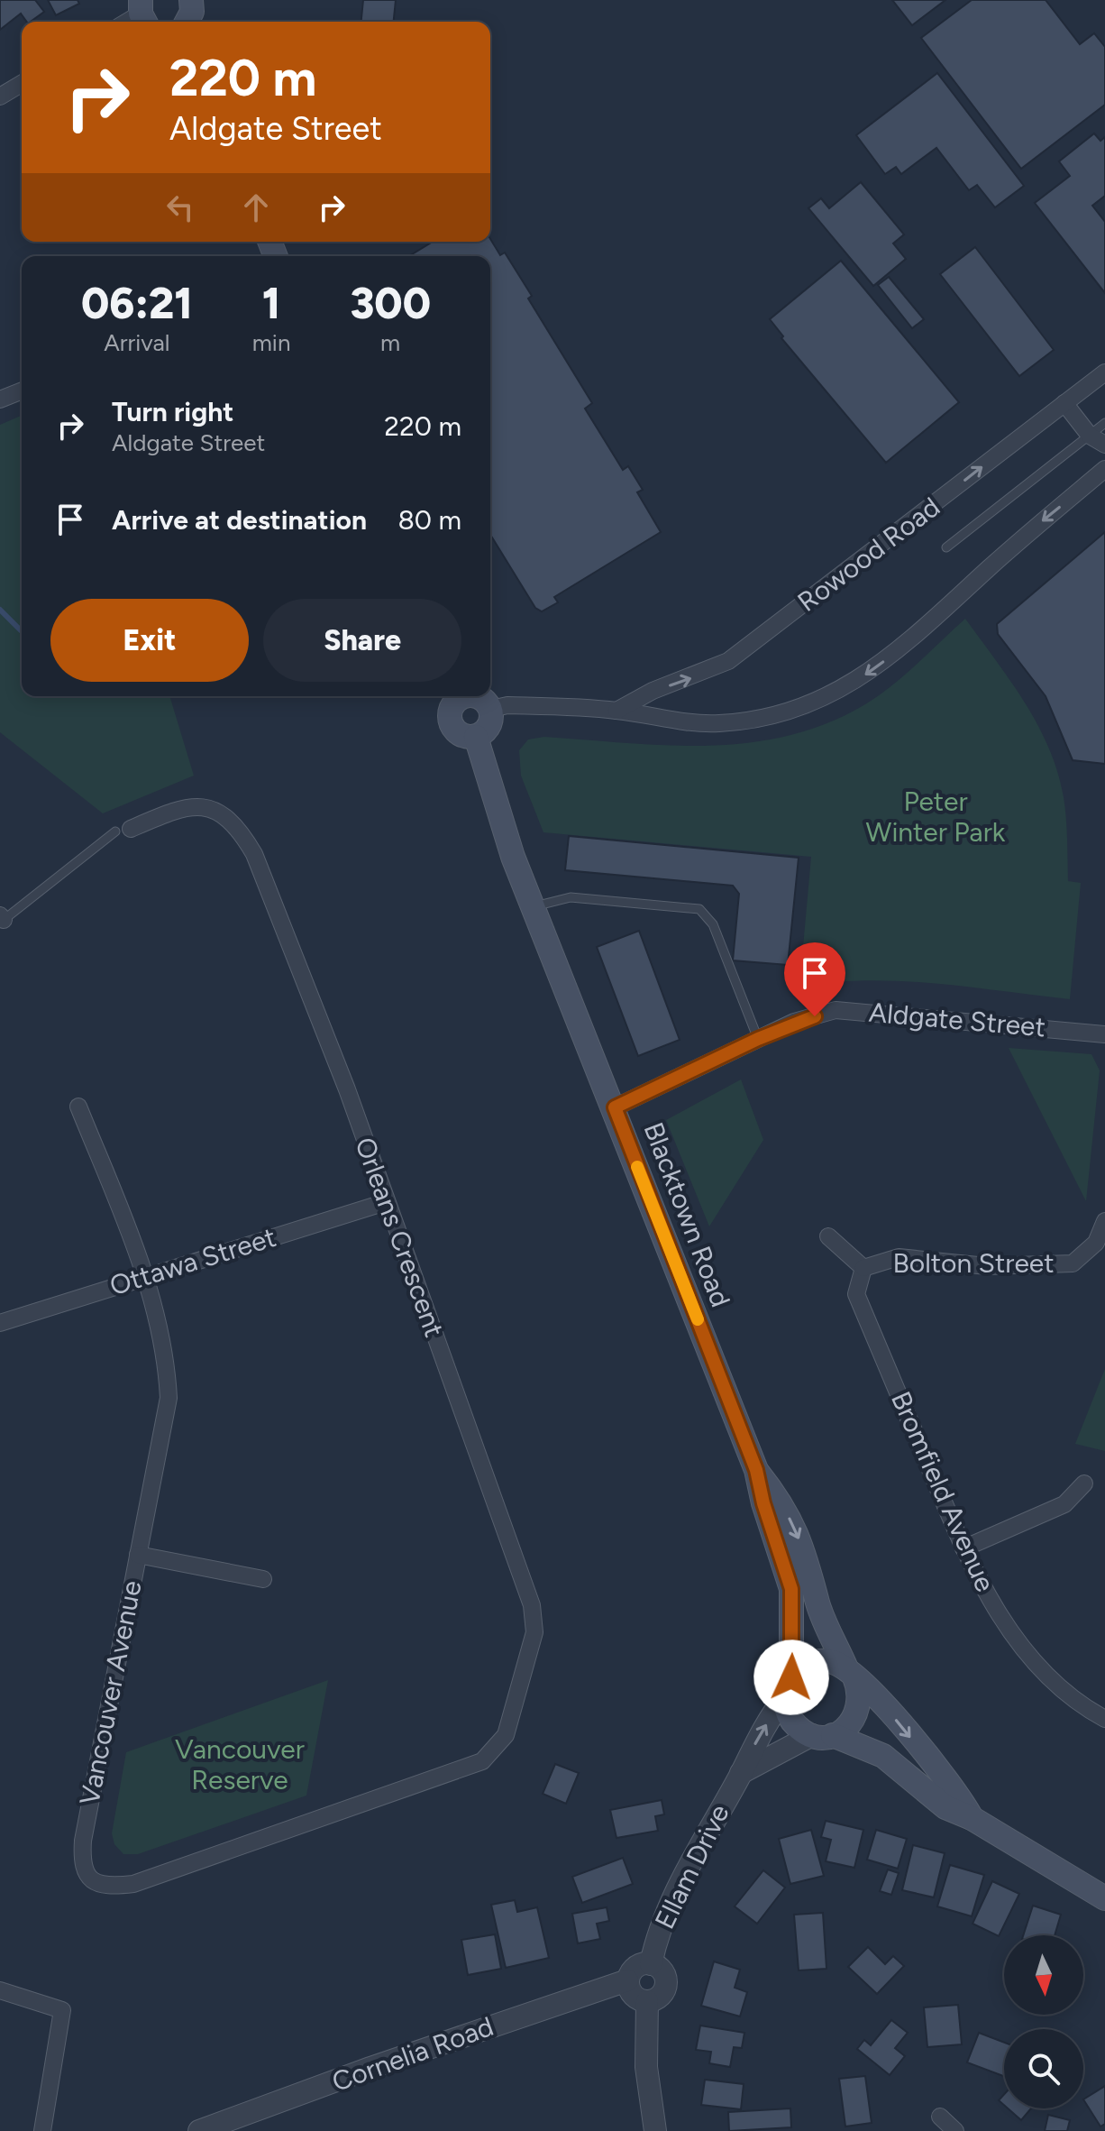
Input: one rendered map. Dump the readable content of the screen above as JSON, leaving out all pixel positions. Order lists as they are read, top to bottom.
{
  "streets": {
    "main road": ["Blacktown Road"],
    "street": [
      "Rowood Road",
      "Aldgate Street",
      "Orleans Crescent",
      "Ottawa Street",
      "Bolton Street",
      "Bromfield Avenue",
      "Vancouver Avenue",
      "Ellam Drive",
      "Cornelia Road"
    ]
  },
  "crossings": [
    ["Aldgate Street", "Blacktown Road"],
    ["Blacktown Road", "Ellam Drive"],
    ["Orleans Crescent", "Ottawa Street"],
    ["Orleans Crescent", "Vancouver Avenue"],
    ["Ottawa Street", "Vancouver Avenue"],
    ["Bolton Street", "Bromfield Avenue"],
    ["Ellam Drive", "Cornelia Road"]
  ],
  "parks": ["Peter Winter Park", "Vancouver Reserve"],
  "north": "bottom",
  "page": {
    "turn": ["220 m", "Aldgate Street"],
    "eta": [
      "06:21",
      "Arrival",
      "1",
      "min",
      "300",
      "m"
    ],
    "list": [
      {
        "name": "Turn right",
        "note": "Aldgate Street",
        "value": "220 m"
      },
      {
        "name": "Arrive at destination",
        "value": "80 m"
      }
    ],
    "buttons": ["Exit", "Share"]
  }
}
